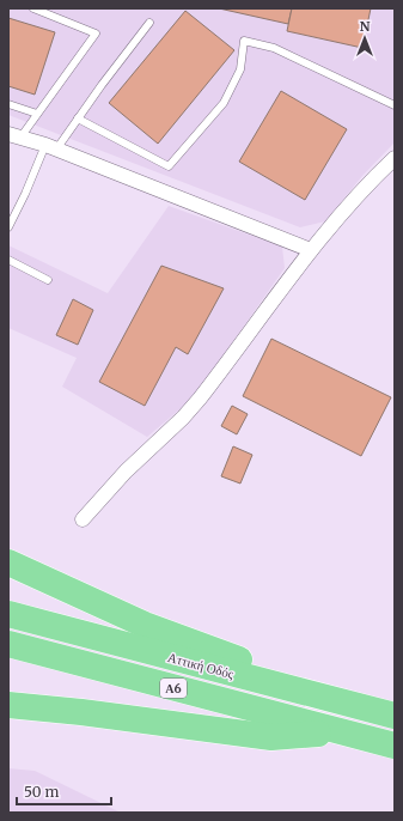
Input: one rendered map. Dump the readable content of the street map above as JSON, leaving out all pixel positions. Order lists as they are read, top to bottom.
{
  "streets": {
    "highway": ["Αττική Οδός", "Α6"]
  },
  "scale_bar": "50 m",
  "north": "top"
}
